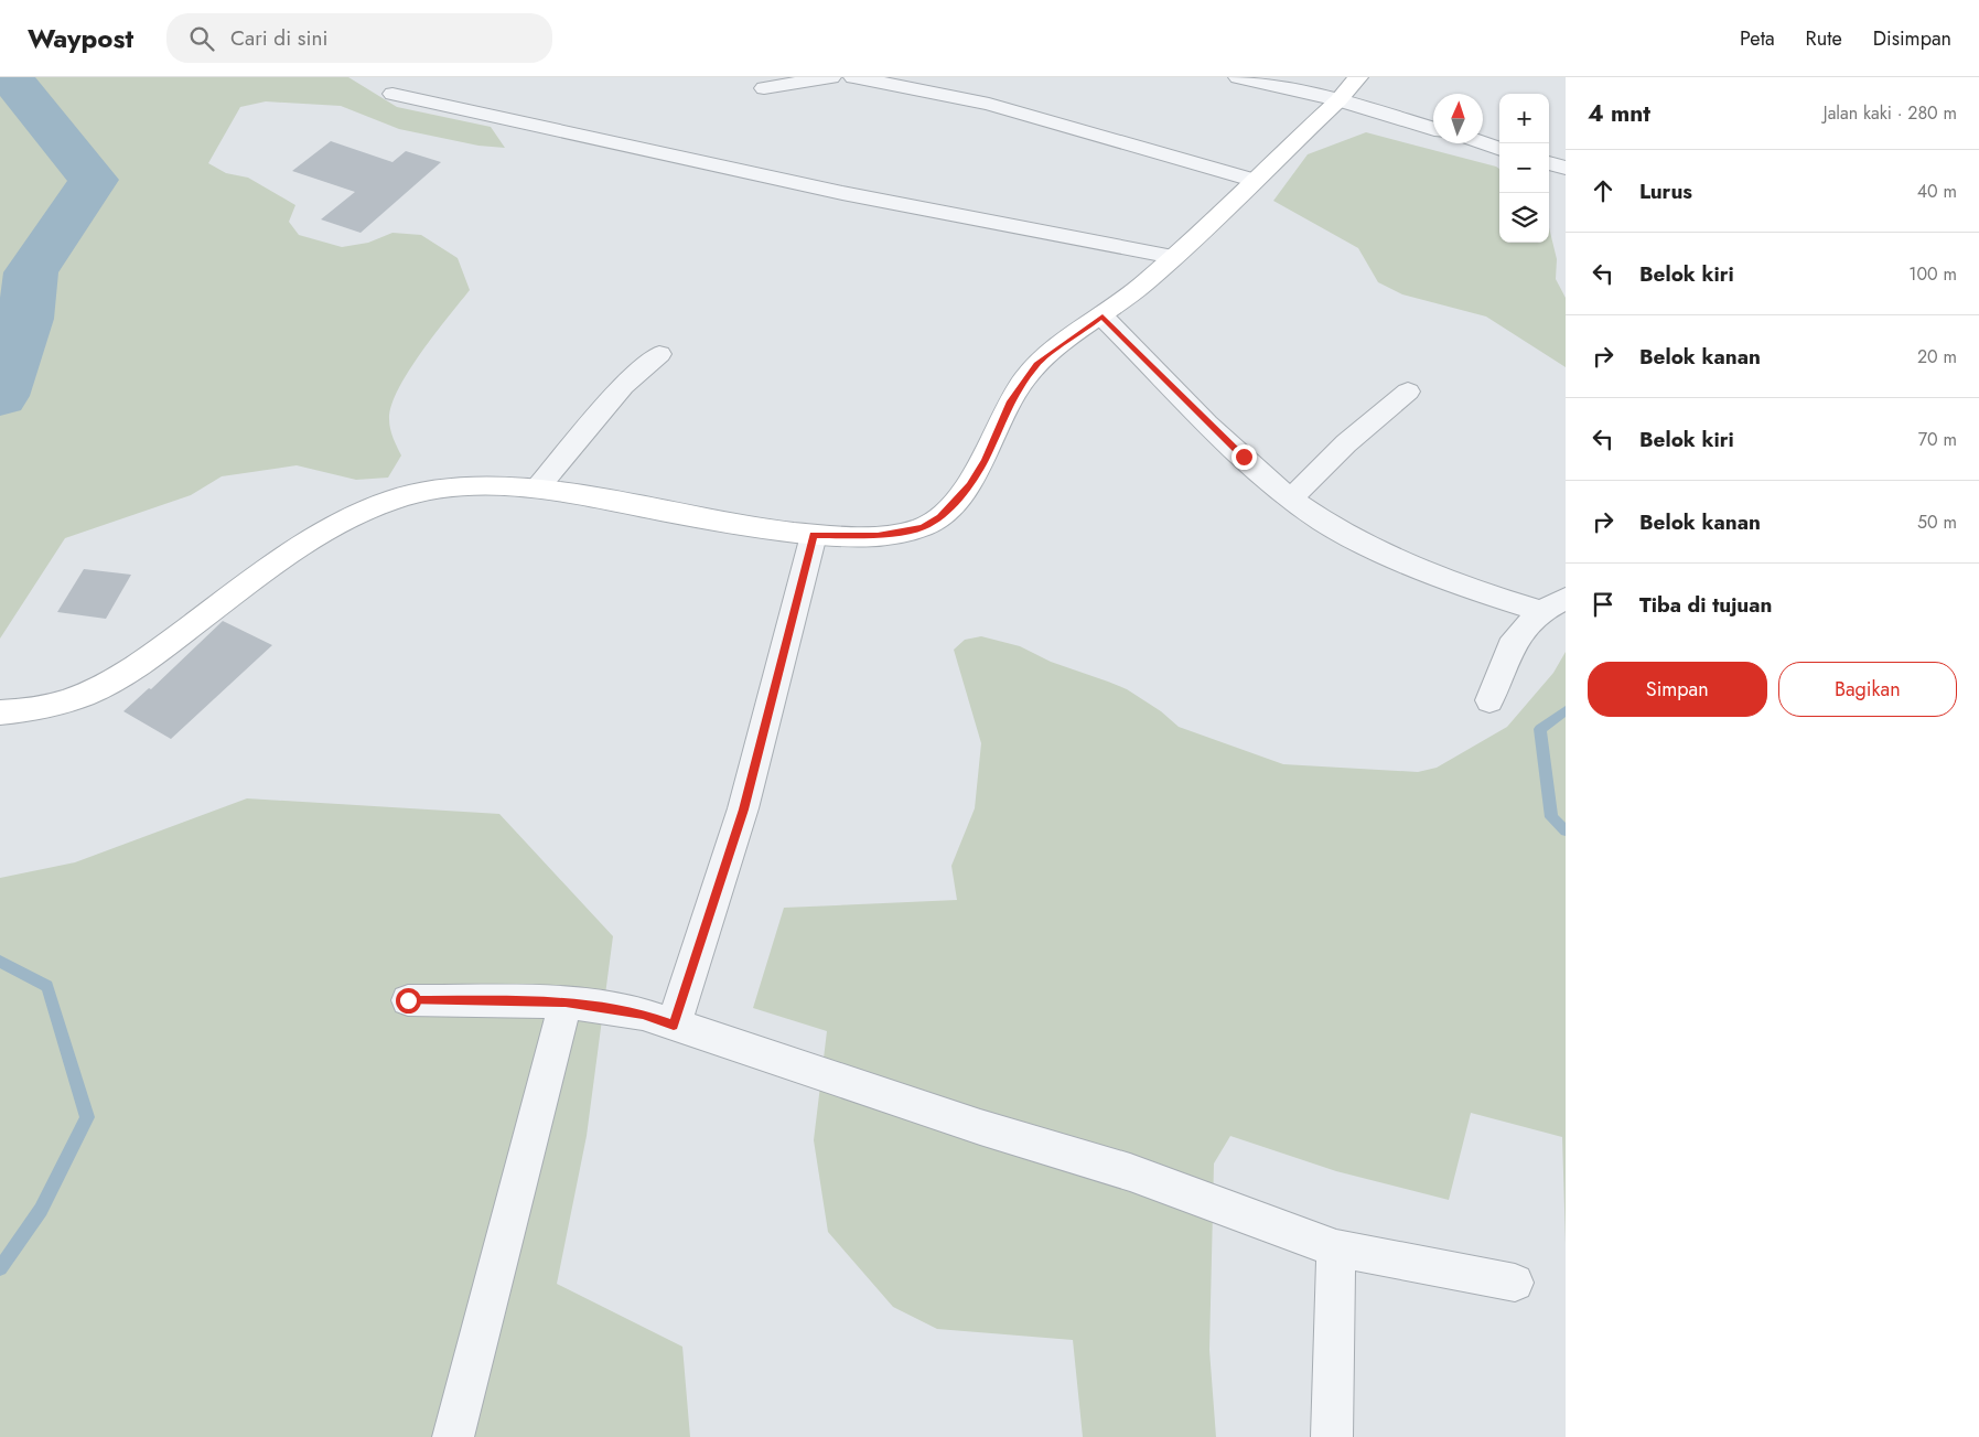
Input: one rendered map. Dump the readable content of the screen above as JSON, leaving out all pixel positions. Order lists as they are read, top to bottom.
{
  "north": "top",
  "page": {
    "header": "Waypost",
    "search": "Cari di sini",
    "nav": ["Peta", "Rute", "Disimpan"],
    "heading": ["4 mnt", "Jalan kaki · 280 m"],
    "map_buttons": ["+", "−"],
    "list": [
      ["Lurus", "40 m"],
      ["Belok kiri", "100 m"],
      ["Belok kanan", "20 m"],
      ["Belok kiri", "70 m"],
      ["Belok kanan", "50 m"],
      "Tiba di tujuan"
    ],
    "buttons": ["Simpan", "Bagikan"]
  }
}
